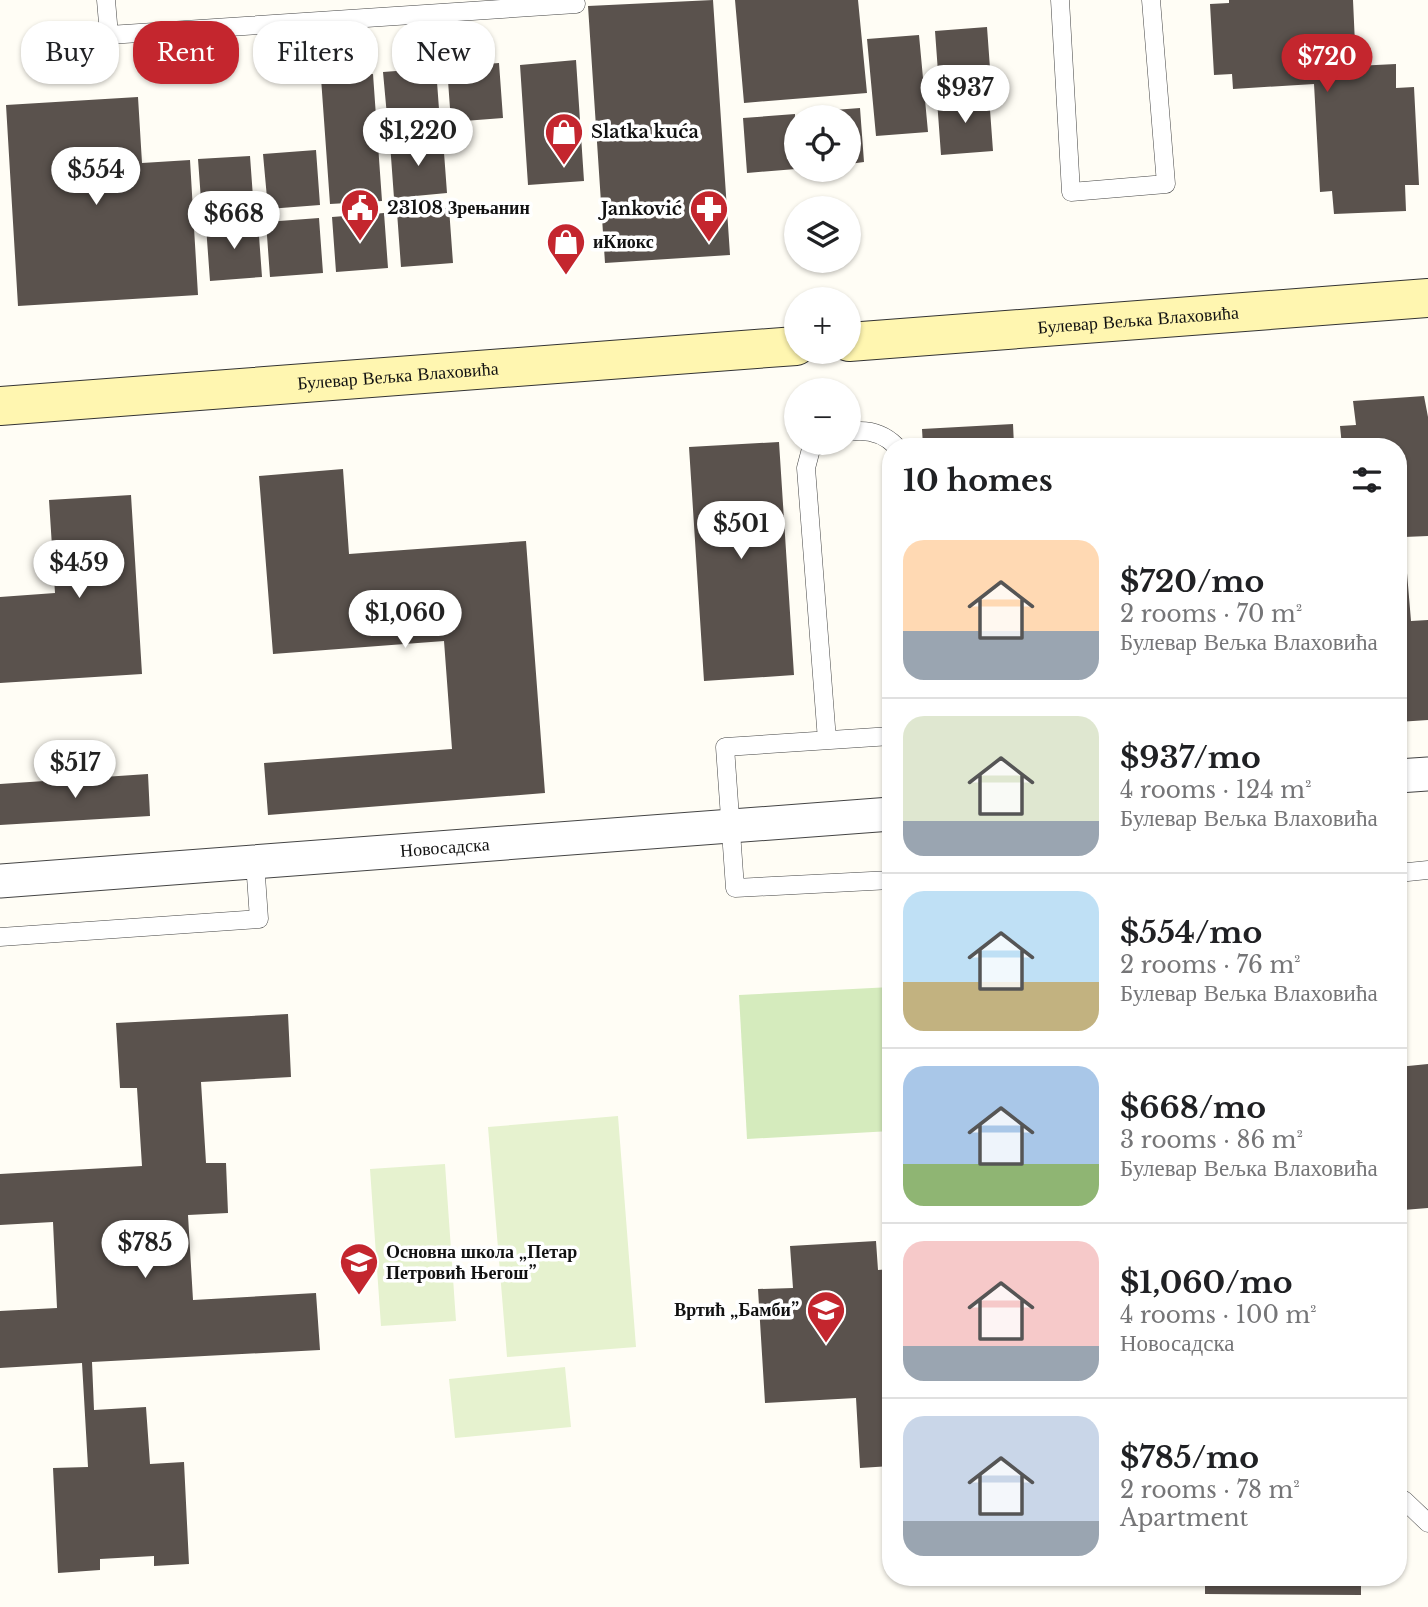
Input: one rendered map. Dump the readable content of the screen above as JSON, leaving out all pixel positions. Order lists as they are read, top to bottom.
{
  "streets": {
    "main road": ["Булевар Вељка Влаховића"],
    "street": ["Новосадска"]
  },
  "places": {
    "shop": ["Slatka kuća", "иКиокс"],
    "public building": ["23108 Зрењанин"],
    "pharmacy": ["Janković"],
    "school or university": ["Основна школа „Петар Петровић Његош”", "Вртић „Бамби”"]
  },
  "page": {
    "chip": [
      "Buy",
      "Rent",
      "Filters",
      "New"
    ],
    "price": [
      "$720",
      "$937",
      "$1,220",
      "$554",
      "$668",
      "$501",
      "$459",
      "$1,060",
      "$517",
      "$785"
    ],
    "map_buttons": ["+", "−"],
    "heading": "10 homes",
    "list": [
      {
        "name": "$720/mo",
        "note": "2 rooms · 70 m² · Булевар Вељка Влаховића"
      },
      {
        "name": "$937/mo",
        "note": "4 rooms · 124 m² · Булевар Вељка Влаховића"
      },
      {
        "name": "$554/mo",
        "note": "2 rooms · 76 m² · Булевар Вељка Влаховића"
      },
      {
        "name": "$668/mo",
        "note": "3 rooms · 86 m² · Булевар Вељка Влаховића"
      },
      {
        "name": "$1,060/mo",
        "note": "4 rooms · 100 m² · Новосадска"
      },
      {
        "name": "$785/mo",
        "note": "2 rooms · 78 m² · Apartment"
      }
    ]
  }
}
